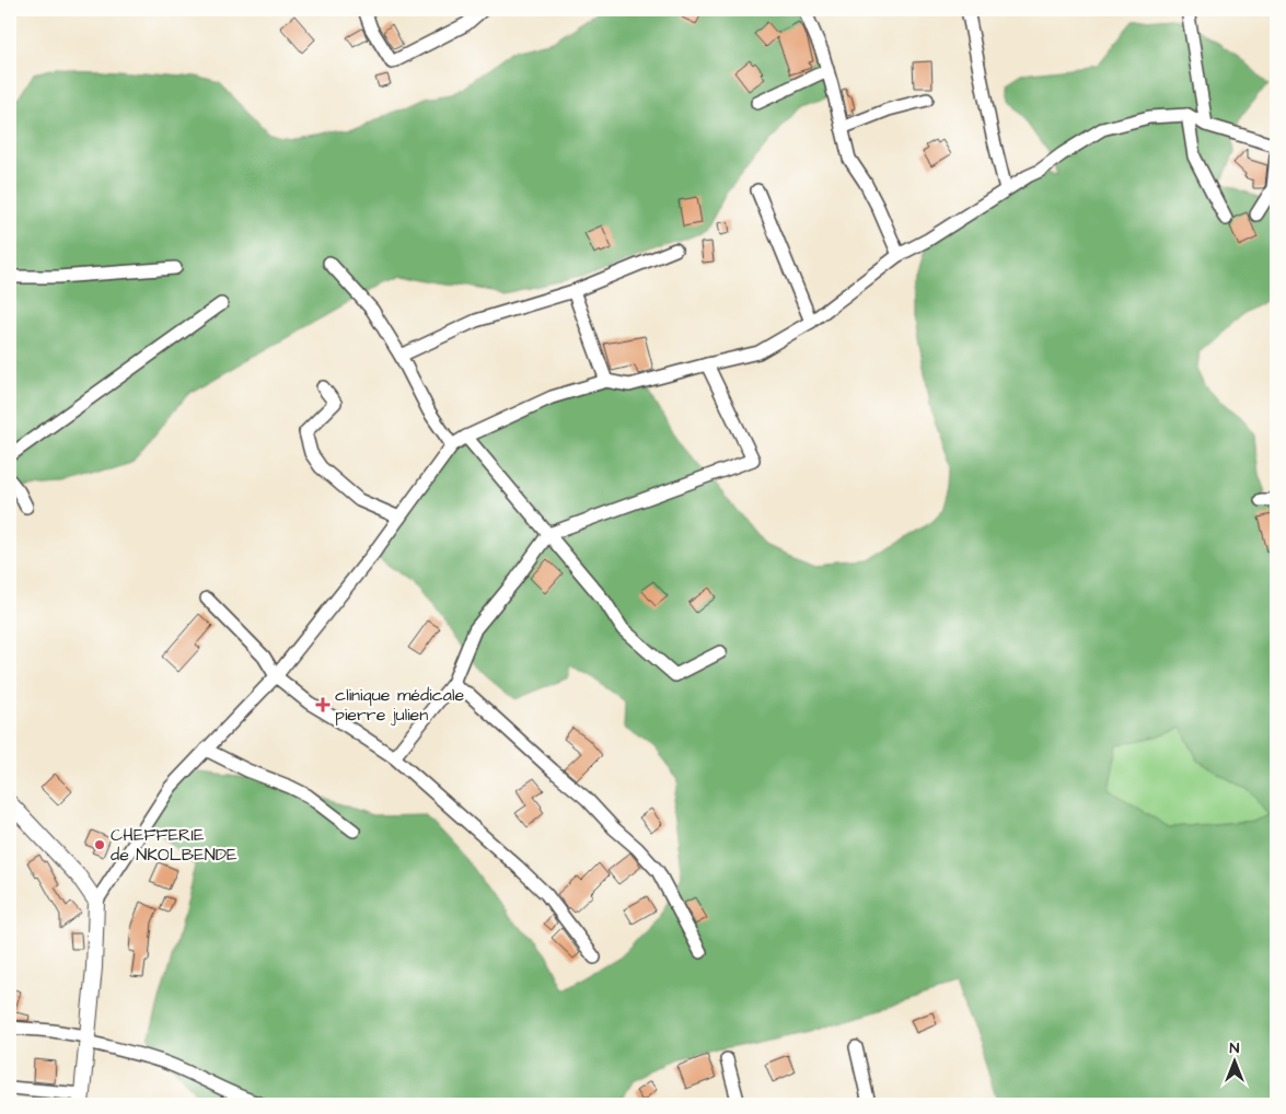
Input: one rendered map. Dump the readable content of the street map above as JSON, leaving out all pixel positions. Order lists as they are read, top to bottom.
{
  "places": {
    "health": ["clinique médicale pierre julien"],
    "other": ["CHEFFERIE de NKOLBENDE"]
  },
  "north": "top"
}
